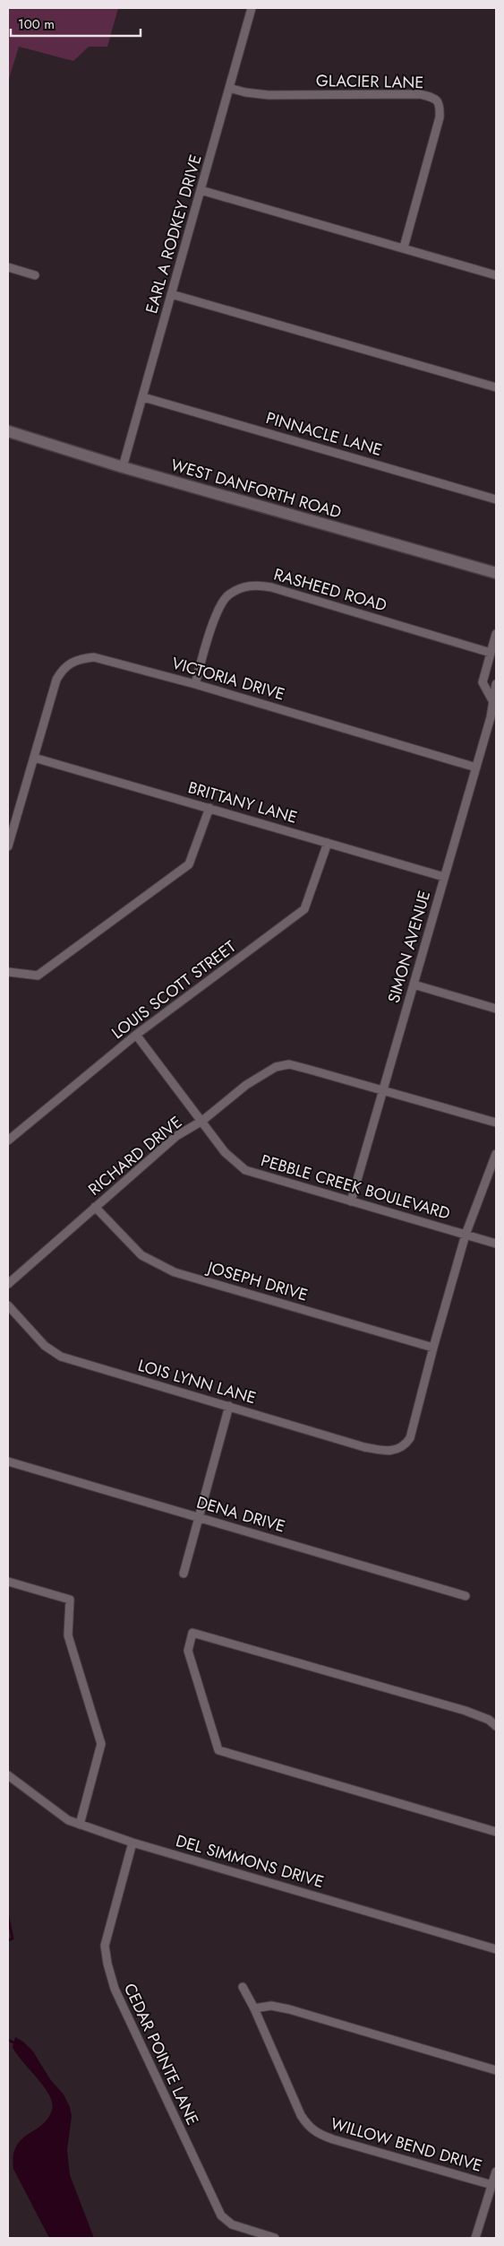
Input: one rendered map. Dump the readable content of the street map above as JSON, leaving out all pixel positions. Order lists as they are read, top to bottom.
{
  "streets": {
    "main road": ["WEST DANFORTH ROAD"],
    "street": [
      "GLACIER LANE",
      "EARL A RODKEY DRIVE",
      "PINNACLE LANE",
      "RASHEED ROAD",
      "VICTORIA DRIVE",
      "BRITTANY LANE",
      "SIMON AVENUE",
      "LOUIS SCOTT STREET",
      "RICHARD DRIVE",
      "PEBBLE CREEK BOULEVARD",
      "JOSEPH DRIVE",
      "LOIS LYNN LANE",
      "DENA DRIVE",
      "DEL SIMMONS DRIVE",
      "CEDAR POINTE LANE",
      "WILLOW BEND DRIVE"
    ]
  },
  "crossings": [
    ["GLACIER LANE", "EARL A RODKEY DRIVE"],
    ["EARL A RODKEY DRIVE", "PINNACLE LANE"],
    ["EARL A RODKEY DRIVE", "WEST DANFORTH ROAD"],
    ["RASHEED ROAD", "VICTORIA DRIVE"],
    ["VICTORIA DRIVE", "BRITTANY LANE"],
    ["VICTORIA DRIVE", "SIMON AVENUE"],
    ["BRITTANY LANE", "SIMON AVENUE"],
    ["BRITTANY LANE", "LOUIS SCOTT STREET"],
    ["SIMON AVENUE", "RICHARD DRIVE"],
    ["SIMON AVENUE", "PEBBLE CREEK BOULEVARD"],
    ["LOUIS SCOTT STREET", "PEBBLE CREEK BOULEVARD"],
    ["RICHARD DRIVE", "PEBBLE CREEK BOULEVARD"],
    ["RICHARD DRIVE", "JOSEPH DRIVE"],
    ["JOSEPH DRIVE", "LOIS LYNN LANE"],
    ["DEL SIMMONS DRIVE", "CEDAR POINTE LANE"]
  ],
  "scale_bar": "100 m"
}
